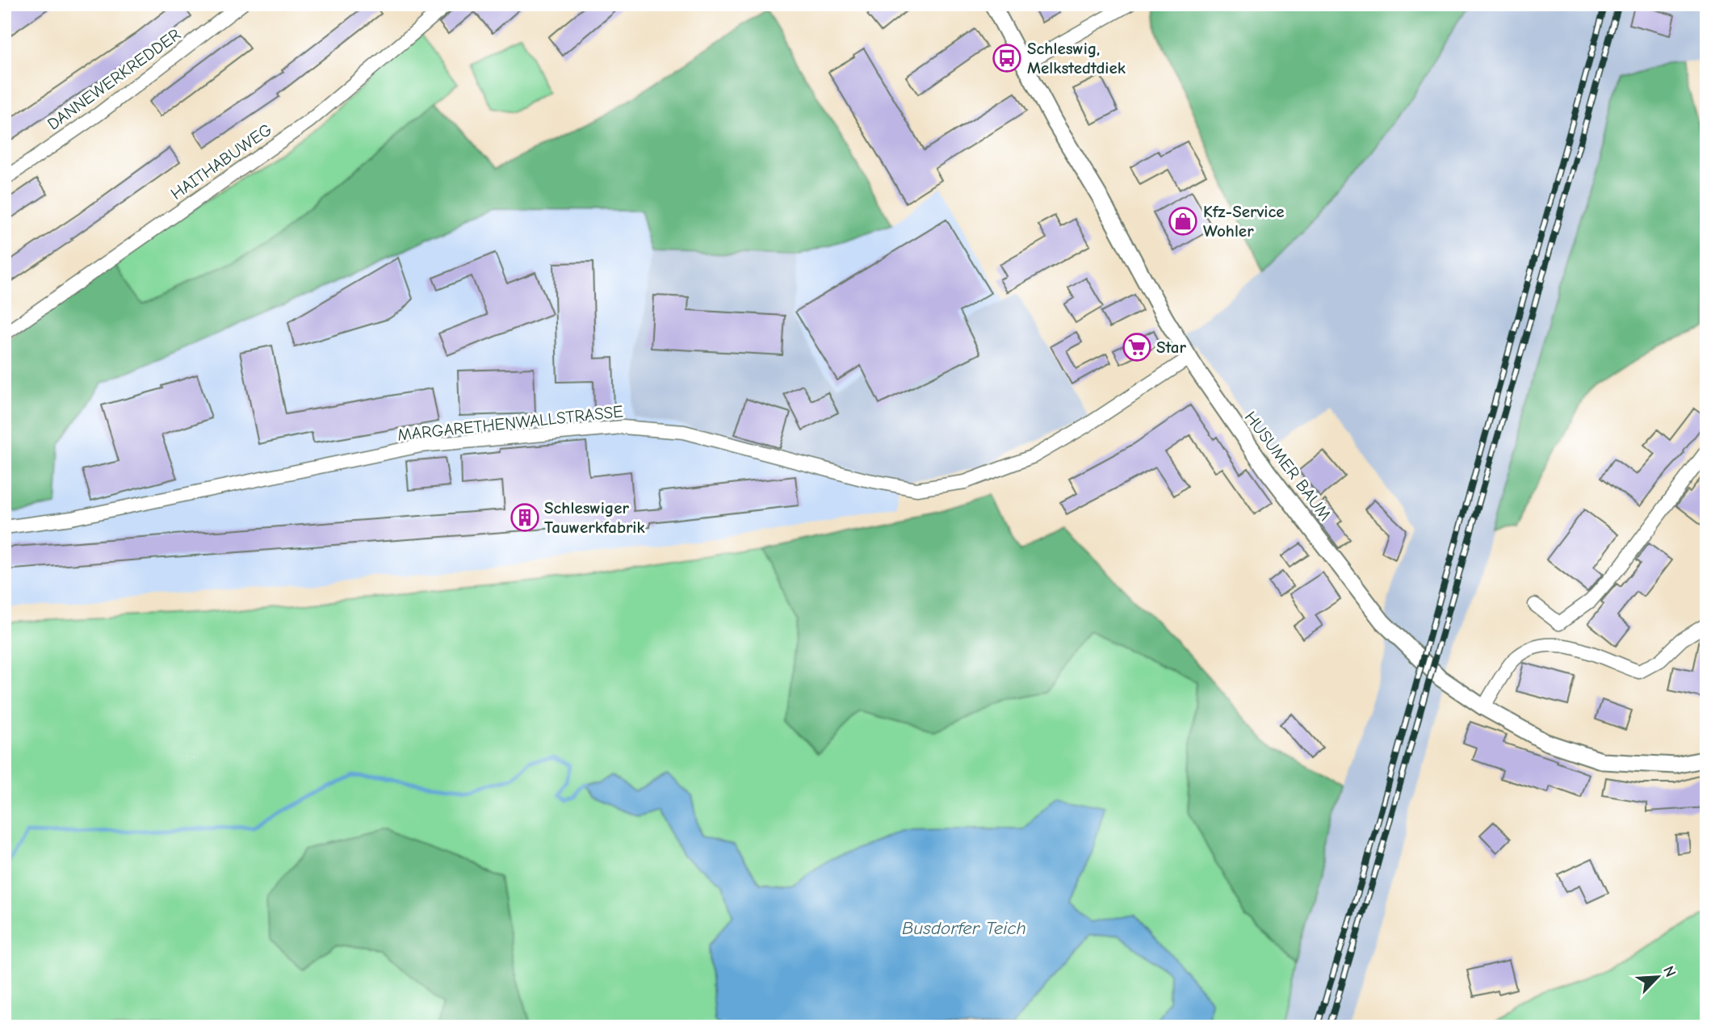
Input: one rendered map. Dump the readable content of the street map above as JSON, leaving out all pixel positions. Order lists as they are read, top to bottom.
{
  "streets": {
    "street": [
      "DANNEWERKREDDER",
      "HAITHABUWEG",
      "MARGARETHENWALLSTRASSE",
      "HUSUMER BAUM"
    ]
  },
  "crossings": [
    ["MARGARETHENWALLSTRASSE", "HUSUMER BAUM"]
  ],
  "water": ["Busdorfer Teich"],
  "places": {
    "bus stop": ["Schleswig, Melkstedtdiek"],
    "shop": ["Kfz-Service Wohler"],
    "supermarket": ["Star"],
    "building": ["Schleswiger Tauwerkfabrik"]
  },
  "north": "top right"
}
